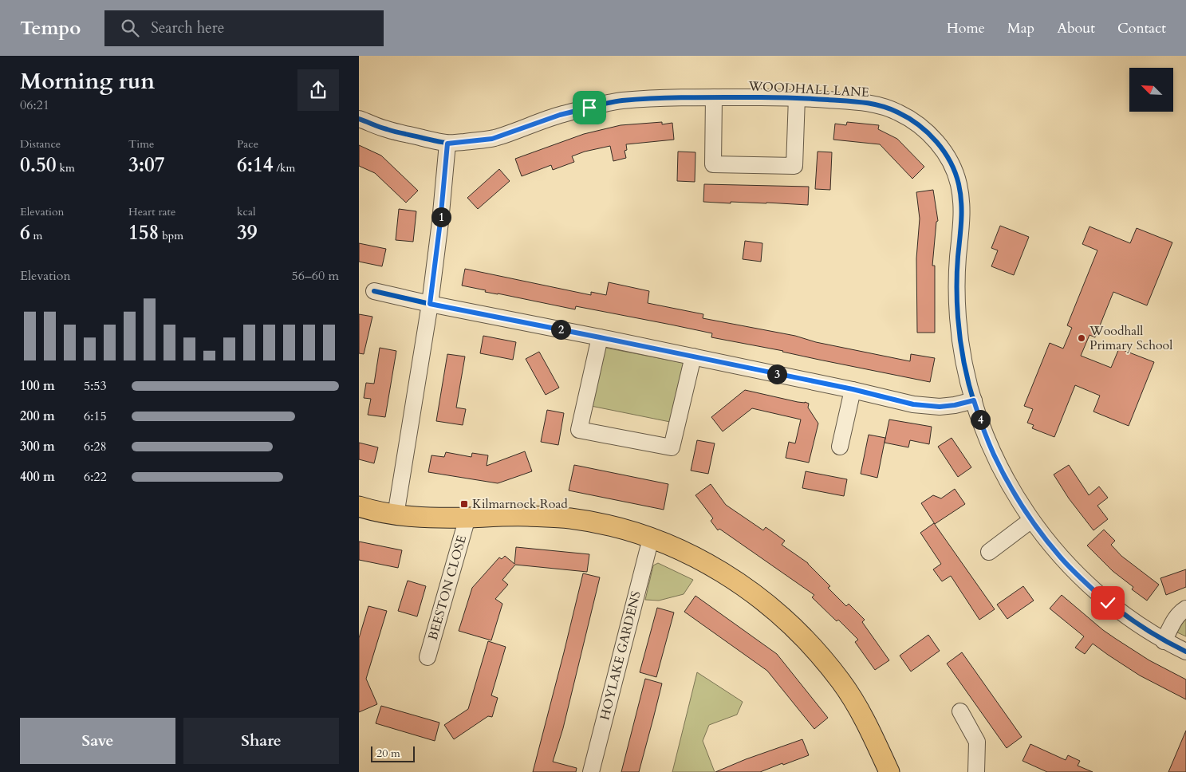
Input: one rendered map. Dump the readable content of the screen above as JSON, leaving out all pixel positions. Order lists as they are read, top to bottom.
{
  "streets": {
    "street": ["WOODHALL LANE", "BEESTON CLOSE", "HOYLAKE GARDENS"]
  },
  "places": {
    "other": ["Woodhall Primary School"],
    "transit": ["Kilmarnock Road"]
  },
  "scale_bar": "20 m",
  "north": "top left",
  "page": {
    "header": "Tempo",
    "search": "Search here",
    "nav": [
      "Home",
      "Map",
      "About",
      "Contact"
    ],
    "heading": ["Morning run", "06:21"],
    "stats": [
      ["Distance", "0.50 km"],
      ["Time", "3:07"],
      ["Pace", "6:14 /km"],
      ["Elevation", "6 m"],
      ["Heart rate", "158 bpm"],
      ["kcal", "39"]
    ],
    "pins": [
      "1",
      "2",
      "3",
      "4"
    ],
    "chart": ["Elevation", "56–60 m"],
    "list": [
      {
        "name": "100 m",
        "note": "5:53"
      },
      {
        "name": "200 m",
        "note": "6:15"
      },
      {
        "name": "300 m",
        "note": "6:28"
      },
      {
        "name": "400 m",
        "note": "6:22"
      }
    ],
    "buttons": ["Save", "Share"],
    "scale": "20 m"
  }
}
